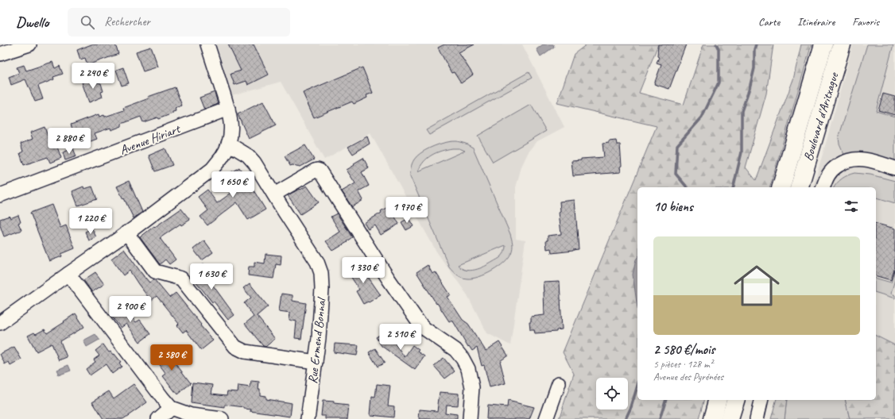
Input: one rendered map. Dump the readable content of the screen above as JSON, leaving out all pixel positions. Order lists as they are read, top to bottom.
{
  "streets": {
    "main road": ["Boulevard d'Aritxague"],
    "street": ["Avenue Hiriart", "Rue Ermend Bonnal"]
  },
  "page": {
    "header": "Dwello",
    "search": "Rechercher",
    "nav": ["Carte", "Itinéraire", "Favoris"],
    "price": [
      "2 240 €",
      "2 880 €",
      "1 650 €",
      "1 970 €",
      "1 220 €",
      "1 330 €",
      "1 630 €",
      "2 900 €",
      "2 510 €",
      "2 580 €"
    ],
    "heading": "10 biens",
    "list": [
      {
        "name": "2 580 €/mois",
        "note": "5 pièces · 128 m² · Avenue des Pyrénées"
      }
    ]
  }
}
